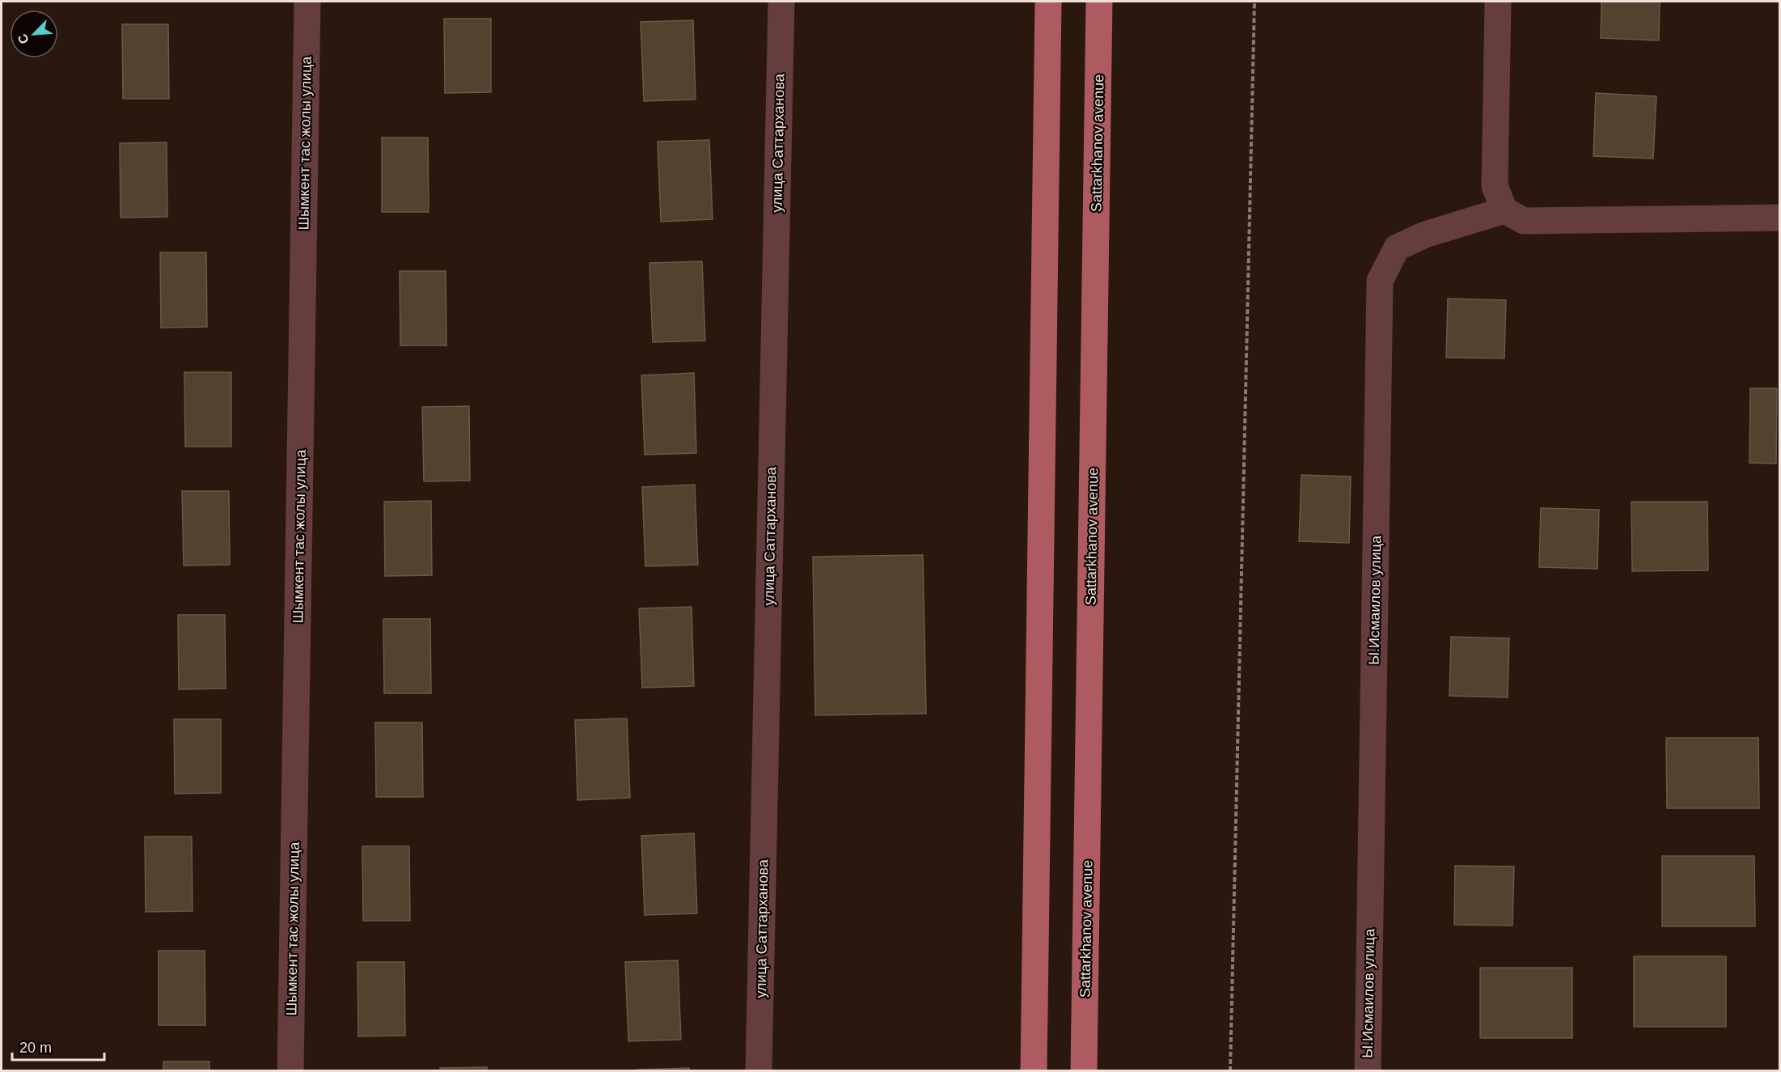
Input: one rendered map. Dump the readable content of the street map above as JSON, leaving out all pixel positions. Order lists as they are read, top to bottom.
{
  "streets": {
    "main road": ["Sattarkhanov avenue"],
    "street": ["Шымкент тас жолы улица", "улица Саттарханова", "Ы.Исмаилов улица"]
  },
  "scale_bar": "20 m",
  "north": "bottom left"
}
